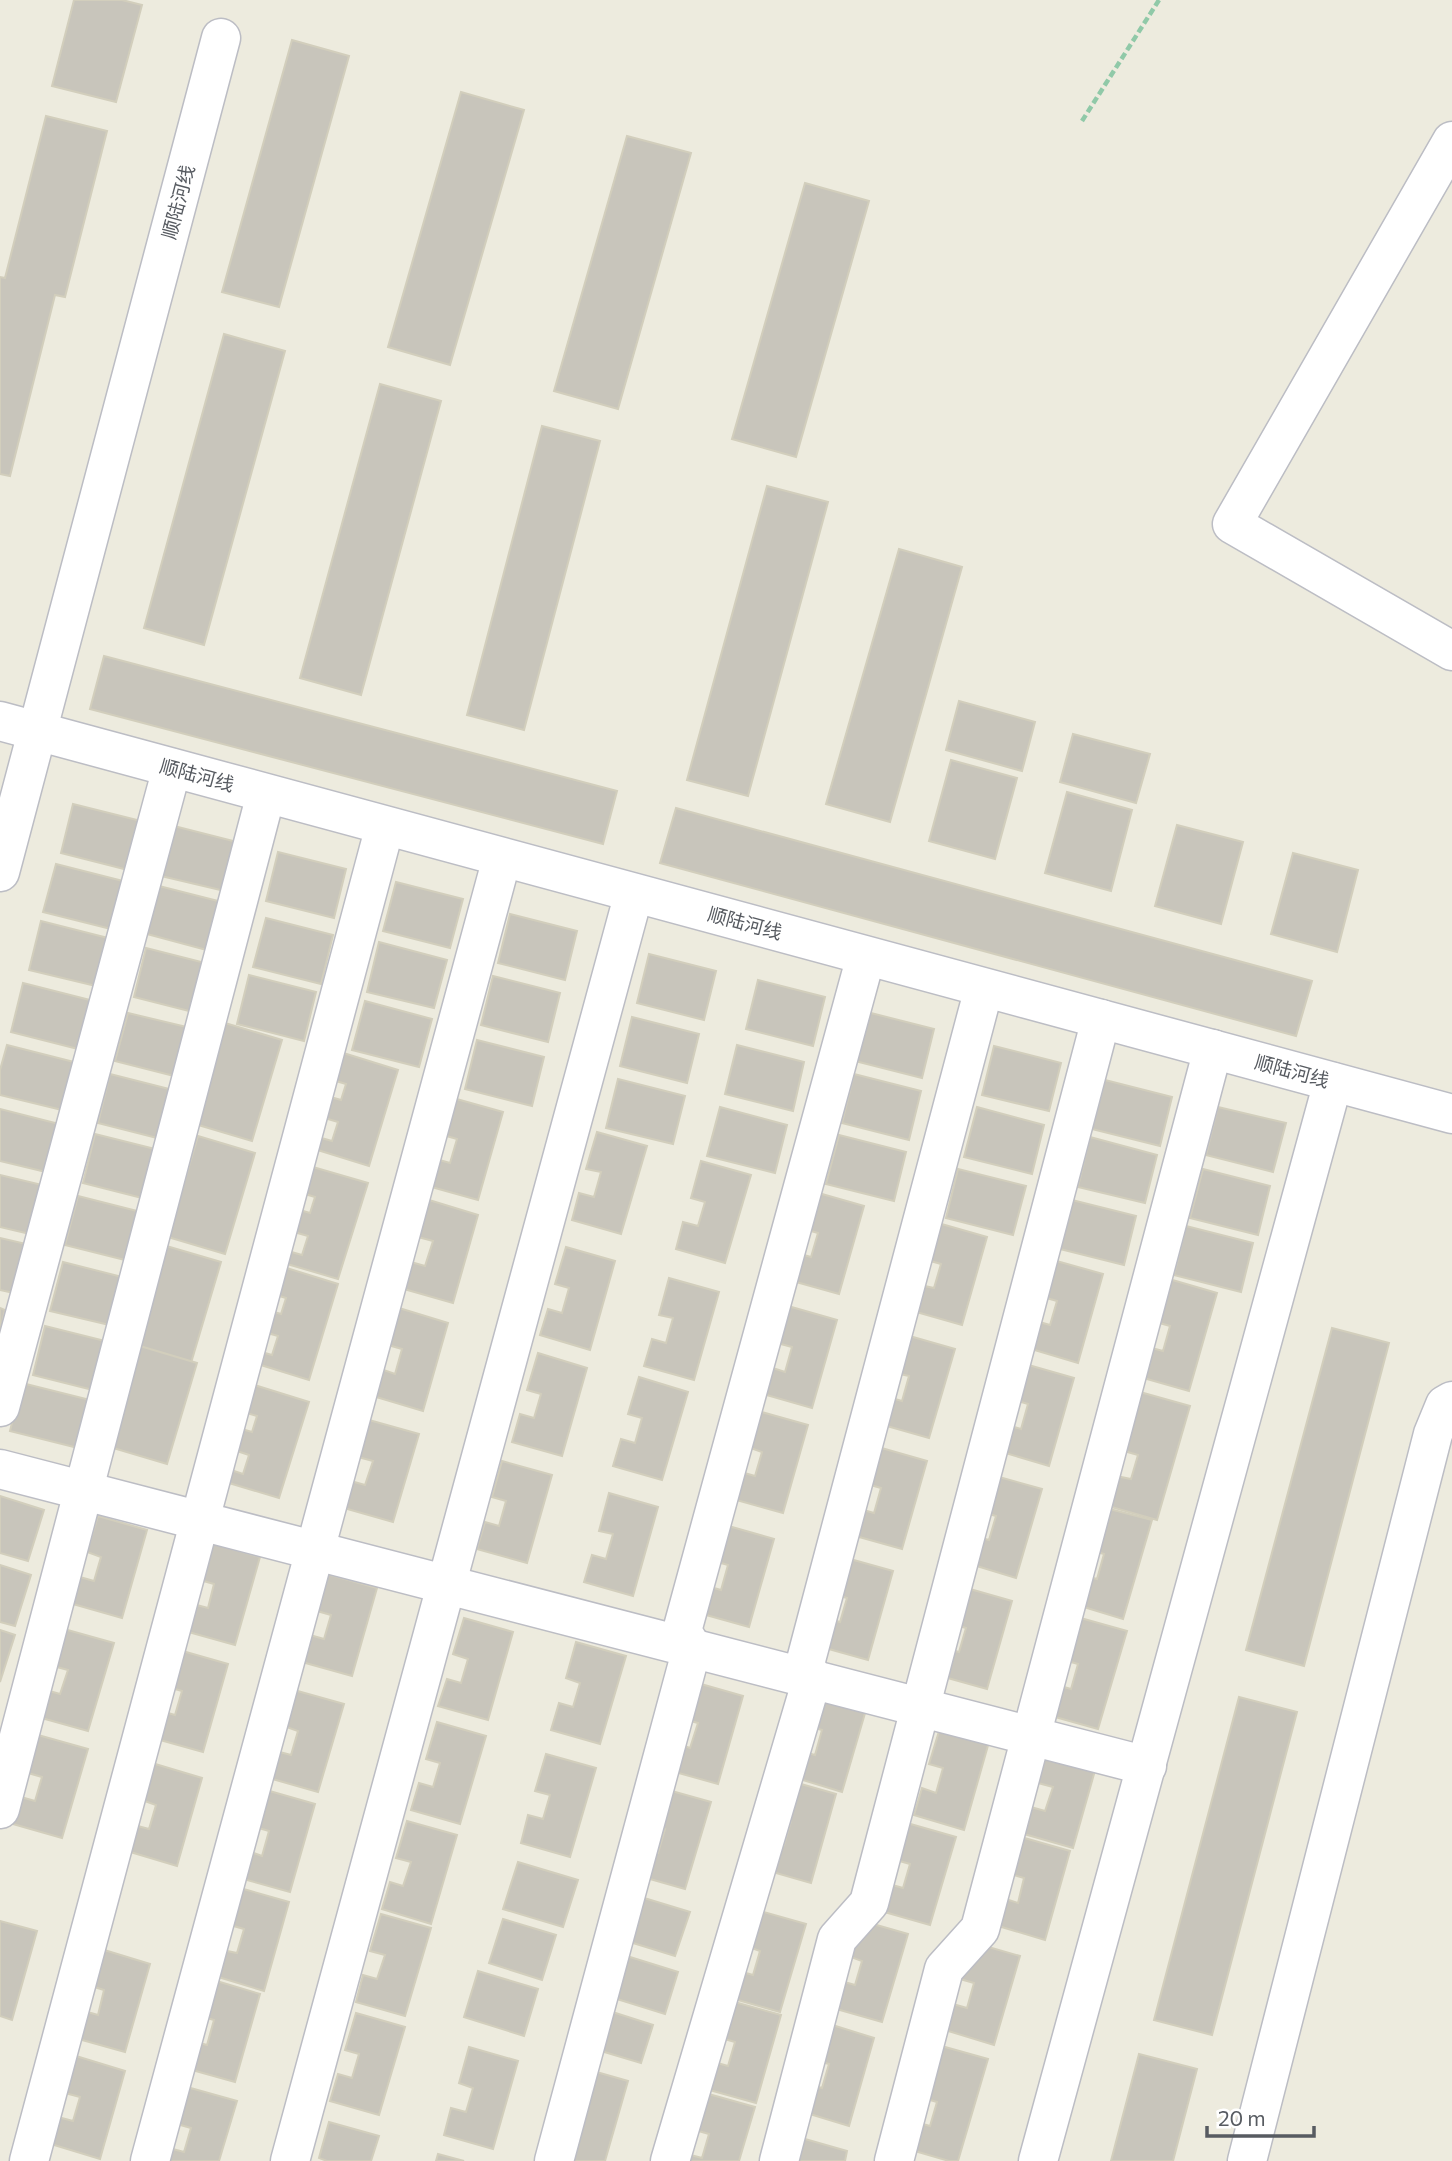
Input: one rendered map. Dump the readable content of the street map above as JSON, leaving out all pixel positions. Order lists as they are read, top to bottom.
{
  "streets": {
    "street": ["顺陆河线"]
  },
  "scale_bar": "20 m"
}
